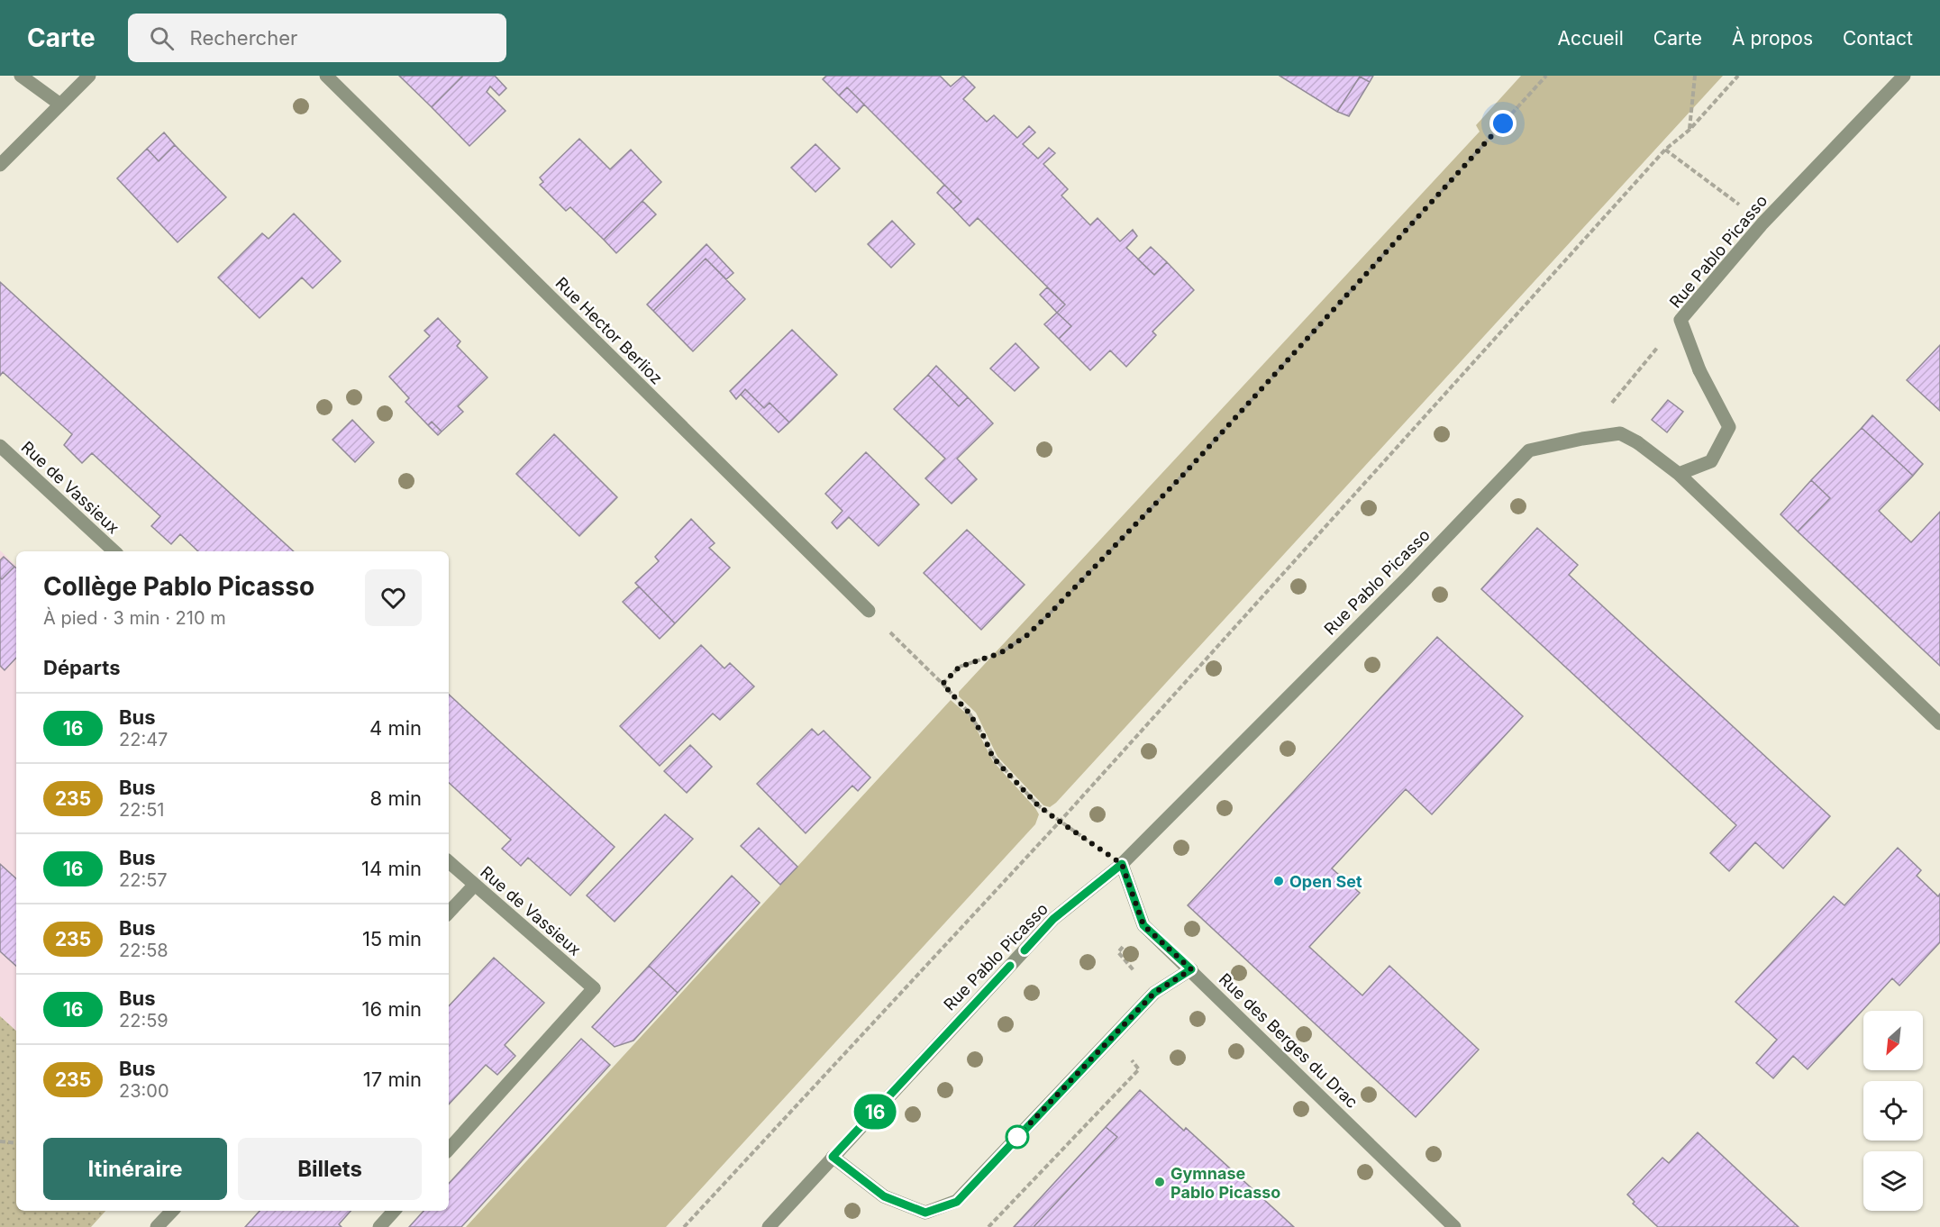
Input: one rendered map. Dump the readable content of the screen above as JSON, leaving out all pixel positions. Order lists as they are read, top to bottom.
{
  "streets": {
    "street": [
      "Rue Pablo Picasso",
      "Rue Hector Berlioz",
      "Rue de Vassieux",
      "Rue des Berges du Drac"
    ]
  },
  "crossings": [
    ["Rue Pablo Picasso", "Rue des Berges du Drac"]
  ],
  "places": ["Open Set", "Gymnase Pablo Picasso"],
  "lines": ["bus line 16"],
  "north": "bottom left",
  "page": {
    "header": "Carte",
    "search": "Rechercher",
    "nav": [
      "Accueil",
      "Carte",
      "À propos",
      "Contact"
    ],
    "on_map": "16",
    "heading": [
      ["Collège Pablo Picasso", "À pied · 3 min · 210 m"],
      "Départs"
    ],
    "list": [
      {
        "mark": "16",
        "name": "Bus",
        "note": "22:47",
        "value": "4 min"
      },
      {
        "mark": "235",
        "name": "Bus",
        "note": "22:51",
        "value": "8 min"
      },
      {
        "mark": "16",
        "name": "Bus",
        "note": "22:57",
        "value": "14 min"
      },
      {
        "mark": "235",
        "name": "Bus",
        "note": "22:58",
        "value": "15 min"
      },
      {
        "mark": "16",
        "name": "Bus",
        "note": "22:59",
        "value": "16 min"
      },
      {
        "mark": "235",
        "name": "Bus",
        "note": "23:00",
        "value": "17 min"
      }
    ],
    "buttons": ["Itinéraire", "Billets"]
  }
}
